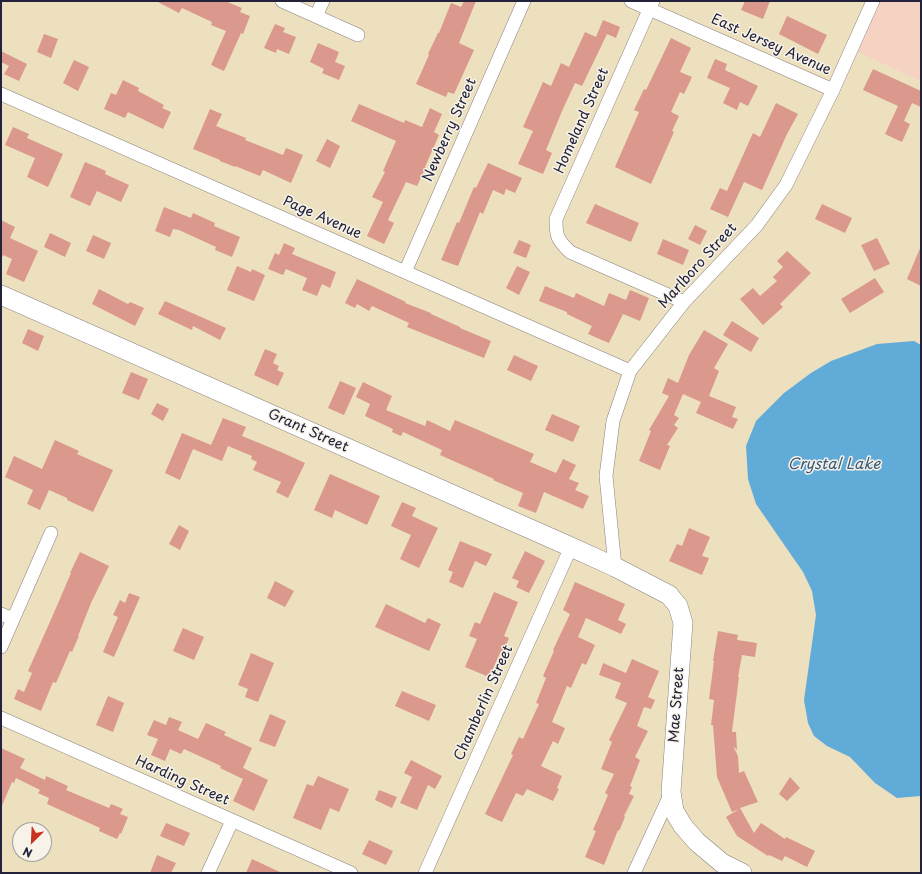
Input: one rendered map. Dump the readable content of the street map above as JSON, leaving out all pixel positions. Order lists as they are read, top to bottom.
{
  "streets": {
    "street": [
      "East Jersey Avenue",
      "Homeland Street",
      "Newberry Street",
      "Page Avenue",
      "Marlboro Street",
      "Grant Street",
      "Chamberlin Street",
      "Mae Street",
      "Harding Street"
    ]
  },
  "crossings": [
    ["East Jersey Avenue", "Homeland Street"],
    ["East Jersey Avenue", "Marlboro Street"],
    ["Homeland Street", "Marlboro Street"],
    ["Newberry Street", "Page Avenue"],
    ["Page Avenue", "Marlboro Street"],
    ["Marlboro Street", "Grant Street"],
    ["Marlboro Street", "Mae Street"],
    ["Grant Street", "Chamberlin Street"],
    ["Grant Street", "Mae Street"]
  ],
  "water": ["Crystal Lake"],
  "north": "bottom left"
}
